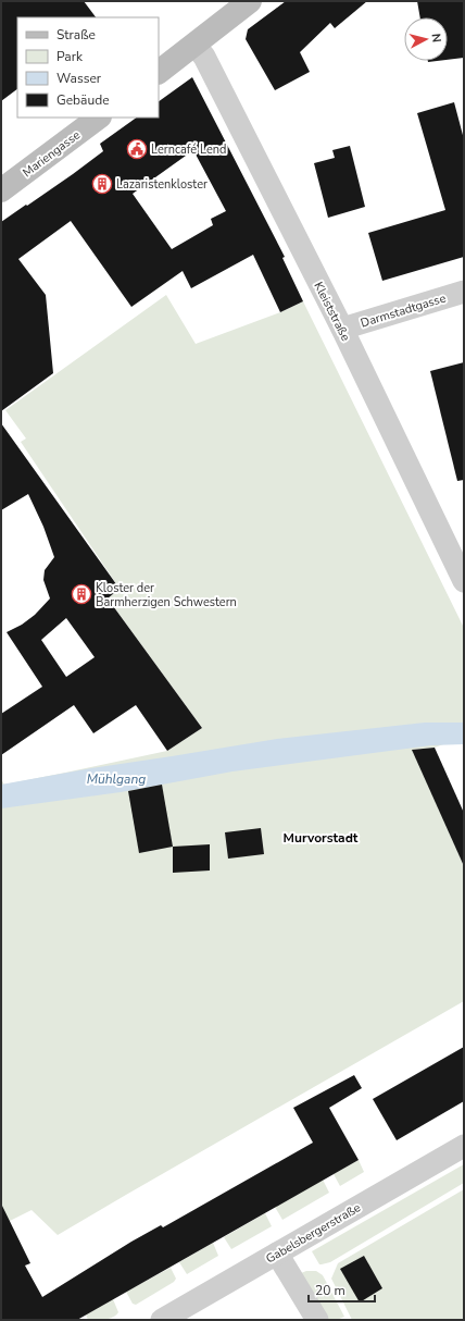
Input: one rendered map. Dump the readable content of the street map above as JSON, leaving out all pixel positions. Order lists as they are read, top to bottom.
{
  "streets": {
    "street": [
      "Mariengasse",
      "Darmstadtgasse",
      "Kleiststraße",
      "Gabelsbergerstraße"
    ]
  },
  "crossings": [
    ["Darmstadtgasse", "Kleiststraße"]
  ],
  "districts": ["Murvorstadt"],
  "water": ["Mühlgang"],
  "places": {
    "public building": ["Lerncafé Lend"],
    "building": ["Lazaristenkloster", "Kloster der Barmherzigen Schwestern"]
  },
  "legend": [
    "Straße",
    "Park",
    "Wasser",
    "Gebäude"
  ],
  "scale_bar": "20 m",
  "north": "right"
}
